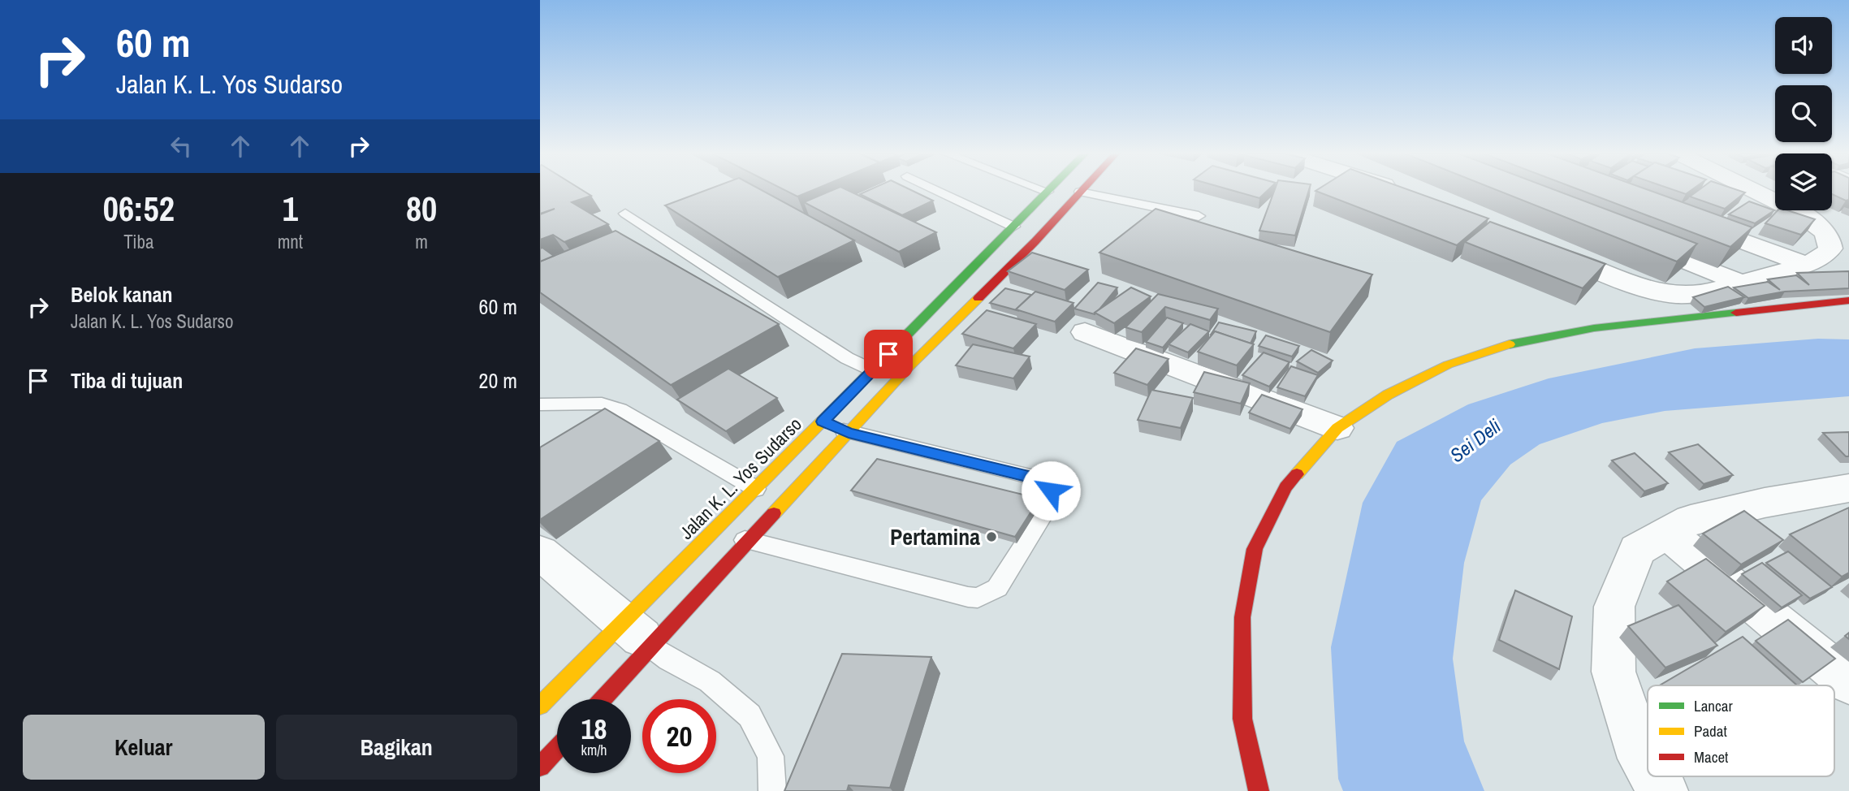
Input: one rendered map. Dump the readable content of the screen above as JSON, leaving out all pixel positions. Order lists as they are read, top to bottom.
{
  "streets": {
    "main road": ["Jalan K. L. Yos Sudarso"]
  },
  "water": ["Sei Deli"],
  "places": ["Pertamina"],
  "legend": ["Lancar", "Padat", "Macet"],
  "page": {
    "turn": ["60 m", "Jalan K. L. Yos Sudarso"],
    "eta": [
      "06:52",
      "Tiba",
      "1",
      "mnt",
      "80",
      "m"
    ],
    "list": [
      {
        "name": "Belok kanan",
        "note": "Jalan K. L. Yos Sudarso",
        "value": "60 m"
      },
      {
        "name": "Tiba di tujuan",
        "value": "20 m"
      }
    ],
    "speed": "18 km/h",
    "limit": "20",
    "buttons": ["Keluar", "Bagikan"]
  }
}
